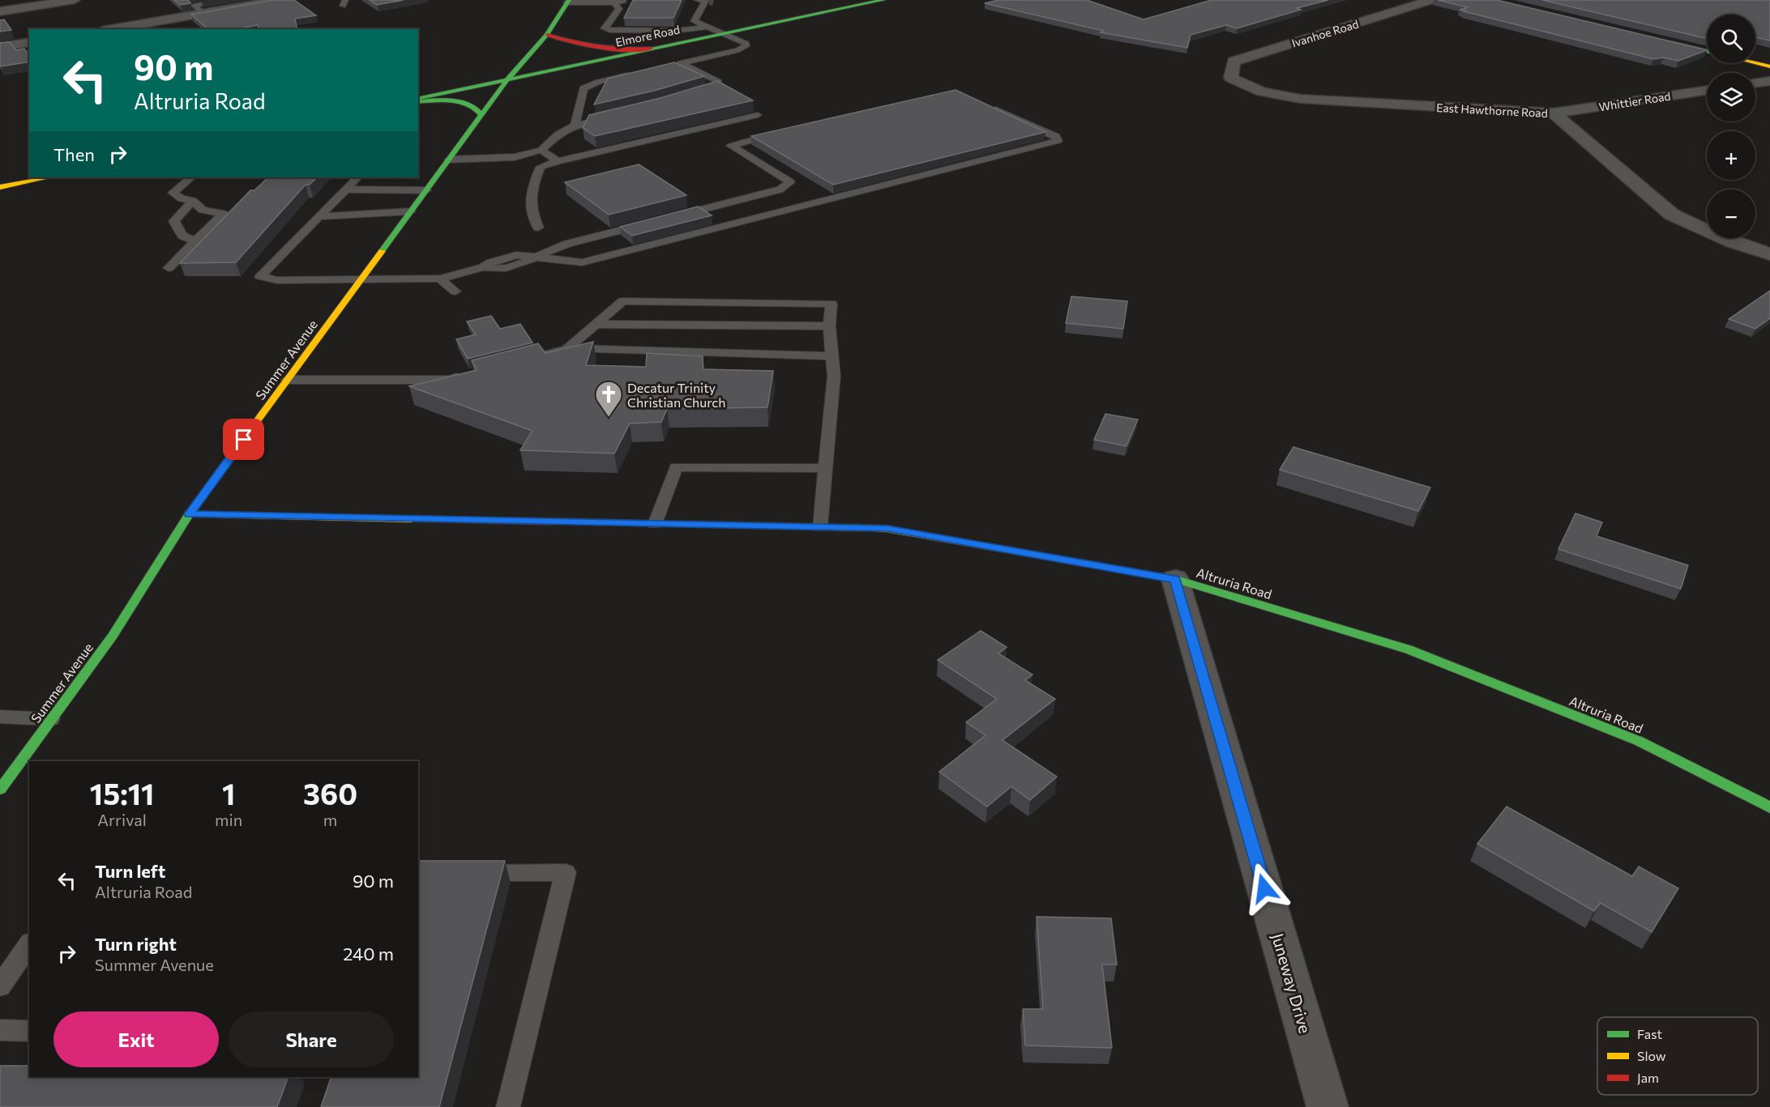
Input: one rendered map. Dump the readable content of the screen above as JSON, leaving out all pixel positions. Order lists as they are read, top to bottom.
{
  "streets": {
    "street": [
      "Ivanhoe Road",
      "Elmore Road",
      "Whittier Road",
      "East Hawthorne Road",
      "Summer Avenue",
      "Altruria Road",
      "Juneway Drive"
    ]
  },
  "crossings": [
    ["Ivanhoe Road", "East Hawthorne Road"],
    ["Elmore Road", "Summer Avenue"],
    ["Whittier Road", "East Hawthorne Road"],
    ["Summer Avenue", "Altruria Road"],
    ["Altruria Road", "Juneway Drive"]
  ],
  "places": {
    "church": ["Decatur Trinity Christian Church"]
  },
  "legend": ["Fast", "Slow", "Jam"],
  "page": {
    "map_buttons": ["+", "−"],
    "turn": ["90 m", "Altruria Road"],
    "then": "Then",
    "eta": [
      "15:11",
      "Arrival",
      "1",
      "min",
      "360",
      "m"
    ],
    "list": [
      {
        "name": "Turn left",
        "note": "Altruria Road",
        "value": "90 m"
      },
      {
        "name": "Turn right",
        "note": "Summer Avenue",
        "value": "240 m"
      }
    ],
    "buttons": ["Exit", "Share"]
  }
}
